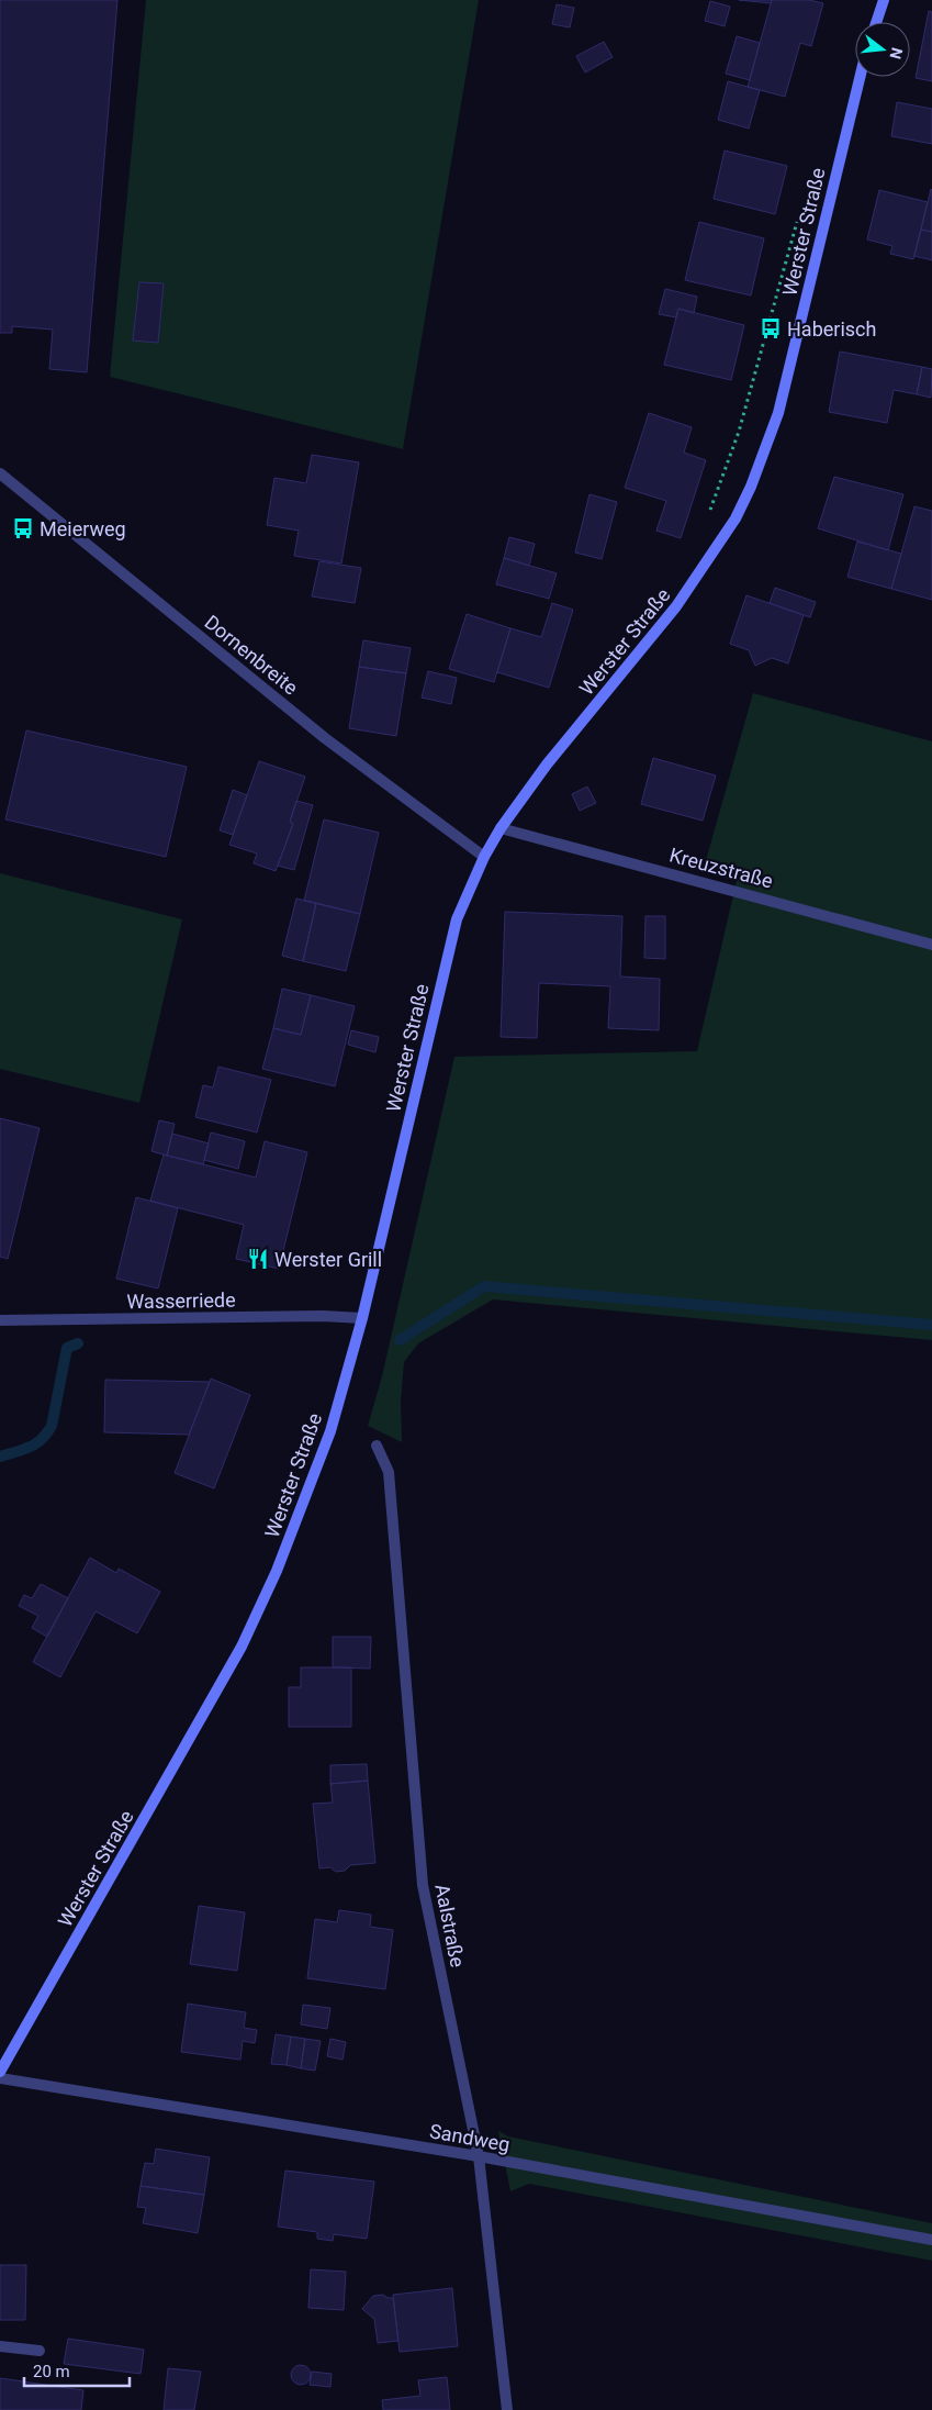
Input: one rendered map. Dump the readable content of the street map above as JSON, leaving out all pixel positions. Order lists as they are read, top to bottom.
{
  "streets": {
    "main road": ["Werster Straße"],
    "street": [
      "Dornenbreite",
      "Kreuzstraße",
      "Wasserriede",
      "Aalstraße",
      "Sandweg"
    ]
  },
  "crossings": [
    ["Werster Straße", "Dornenbreite"],
    ["Werster Straße", "Kreuzstraße"],
    ["Werster Straße", "Wasserriede"],
    ["Aalstraße", "Sandweg"]
  ],
  "places": {
    "bus stop": ["Haberisch", "Meierweg"],
    "restaurant": ["Werster Grill"]
  },
  "scale_bar": "20 m",
  "north": "right"
}
